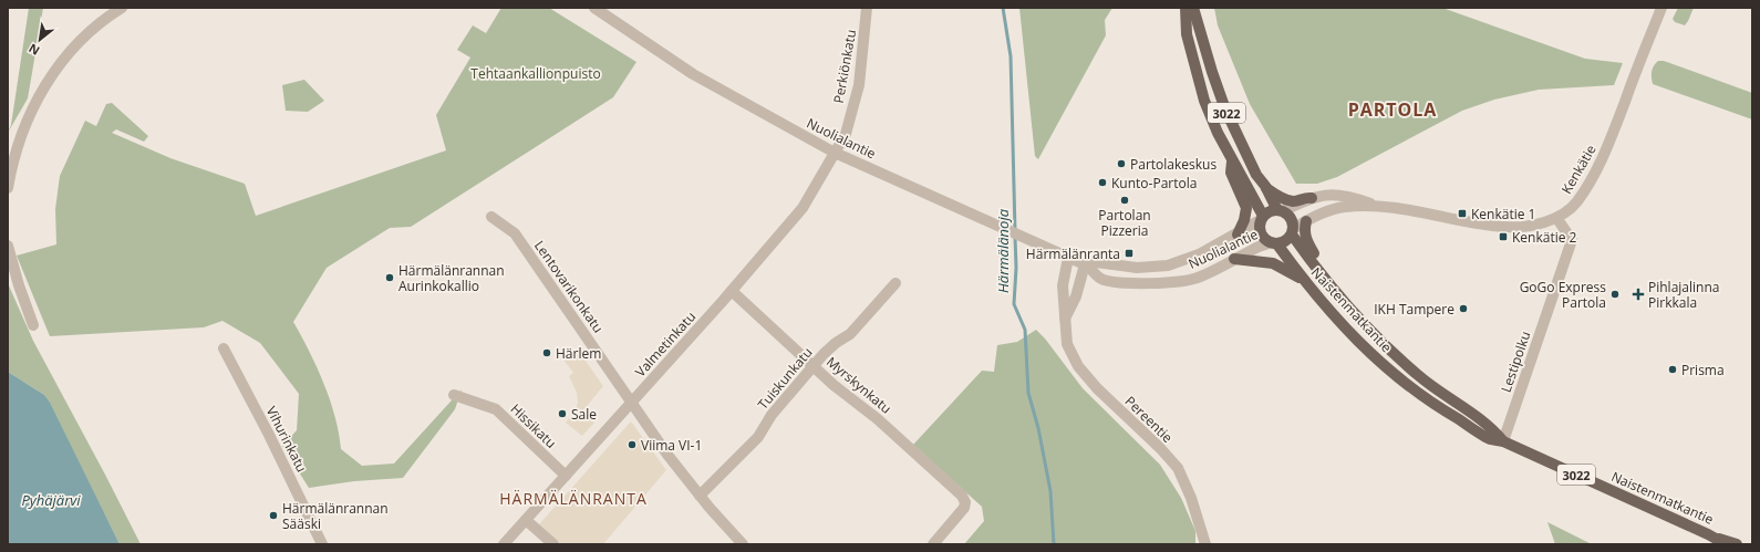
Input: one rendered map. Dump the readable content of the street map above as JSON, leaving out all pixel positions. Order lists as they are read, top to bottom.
{
  "streets": {
    "main road": ["3022", "Naistenmatkantie"],
    "street": [
      "Perkiönkatu",
      "Nuolialantie",
      "Kenkätie",
      "Lentovarikonkatu",
      "Valmetinkatu",
      "Lestipolku",
      "Tuiskunkatu",
      "Myrskynkatu",
      "Pereentie",
      "Hissikatu",
      "Vihurinkatu"
    ]
  },
  "crossings": [
    ["Perkiönkatu", "Nuolialantie"],
    ["Perkiönkatu", "Valmetinkatu"],
    ["3022", "Nuolialantie"],
    ["3022", "Kenkätie"],
    ["3022", "Naistenmatkantie"],
    ["Nuolialantie", "Kenkätie"],
    ["Nuolialantie", "Naistenmatkantie"],
    ["Nuolialantie", "Valmetinkatu"],
    ["Nuolialantie", "Pereentie"],
    ["Kenkätie", "Naistenmatkantie"],
    ["Kenkätie", "Lestipolku"],
    ["Lentovarikonkatu", "Valmetinkatu"],
    ["Lentovarikonkatu", "Tuiskunkatu"],
    ["Naistenmatkantie", "Lestipolku"],
    ["Valmetinkatu", "Myrskynkatu"],
    ["Valmetinkatu", "Hissikatu"],
    ["Tuiskunkatu", "Myrskynkatu"]
  ],
  "districts": ["PARTOLA", "HÄRMÄLÄNRANTA"],
  "water": ["Härmälänoja", "Pyhäjärvi"],
  "parks": ["Tehtaankallionpuisto"],
  "places": {
    "other": [
      "Partolakeskus",
      "Kunto-Partola",
      "Partolan Pizzeria",
      "Härmälänrannan Aurinkokallio",
      "GoGo Express Partola",
      "IKH Tampere",
      "Härlem",
      "Prisma",
      "Sale",
      "Viima VI-1",
      "Härmälänrannan Sääski"
    ],
    "transit": ["Kenkätie 1", "Kenkätie 2", "Härmälänranta"],
    "health": ["Pihlajalinna Pirkkala"]
  },
  "north": "bottom left"
}
